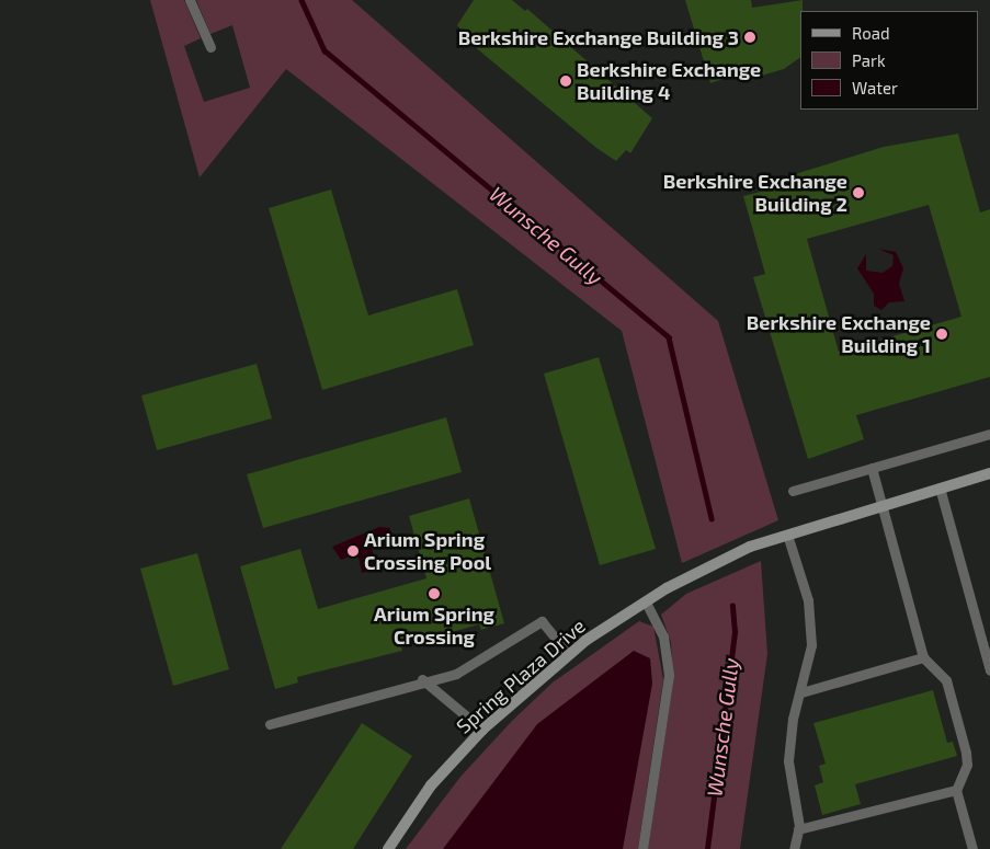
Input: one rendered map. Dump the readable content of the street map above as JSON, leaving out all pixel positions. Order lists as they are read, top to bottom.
{
  "streets": {
    "street": ["Spring Plaza Drive"]
  },
  "water": ["Wunsche Gully"],
  "places": [
    "Berkshire Exchange Building 3",
    "Berkshire Exchange Building 4",
    "Berkshire Exchange Building 2",
    "Berkshire Exchange Building 1",
    "Arium Spring Crossing Pool",
    "Arium Spring Crossing"
  ],
  "legend": ["Road", "Park", "Water"]
}
